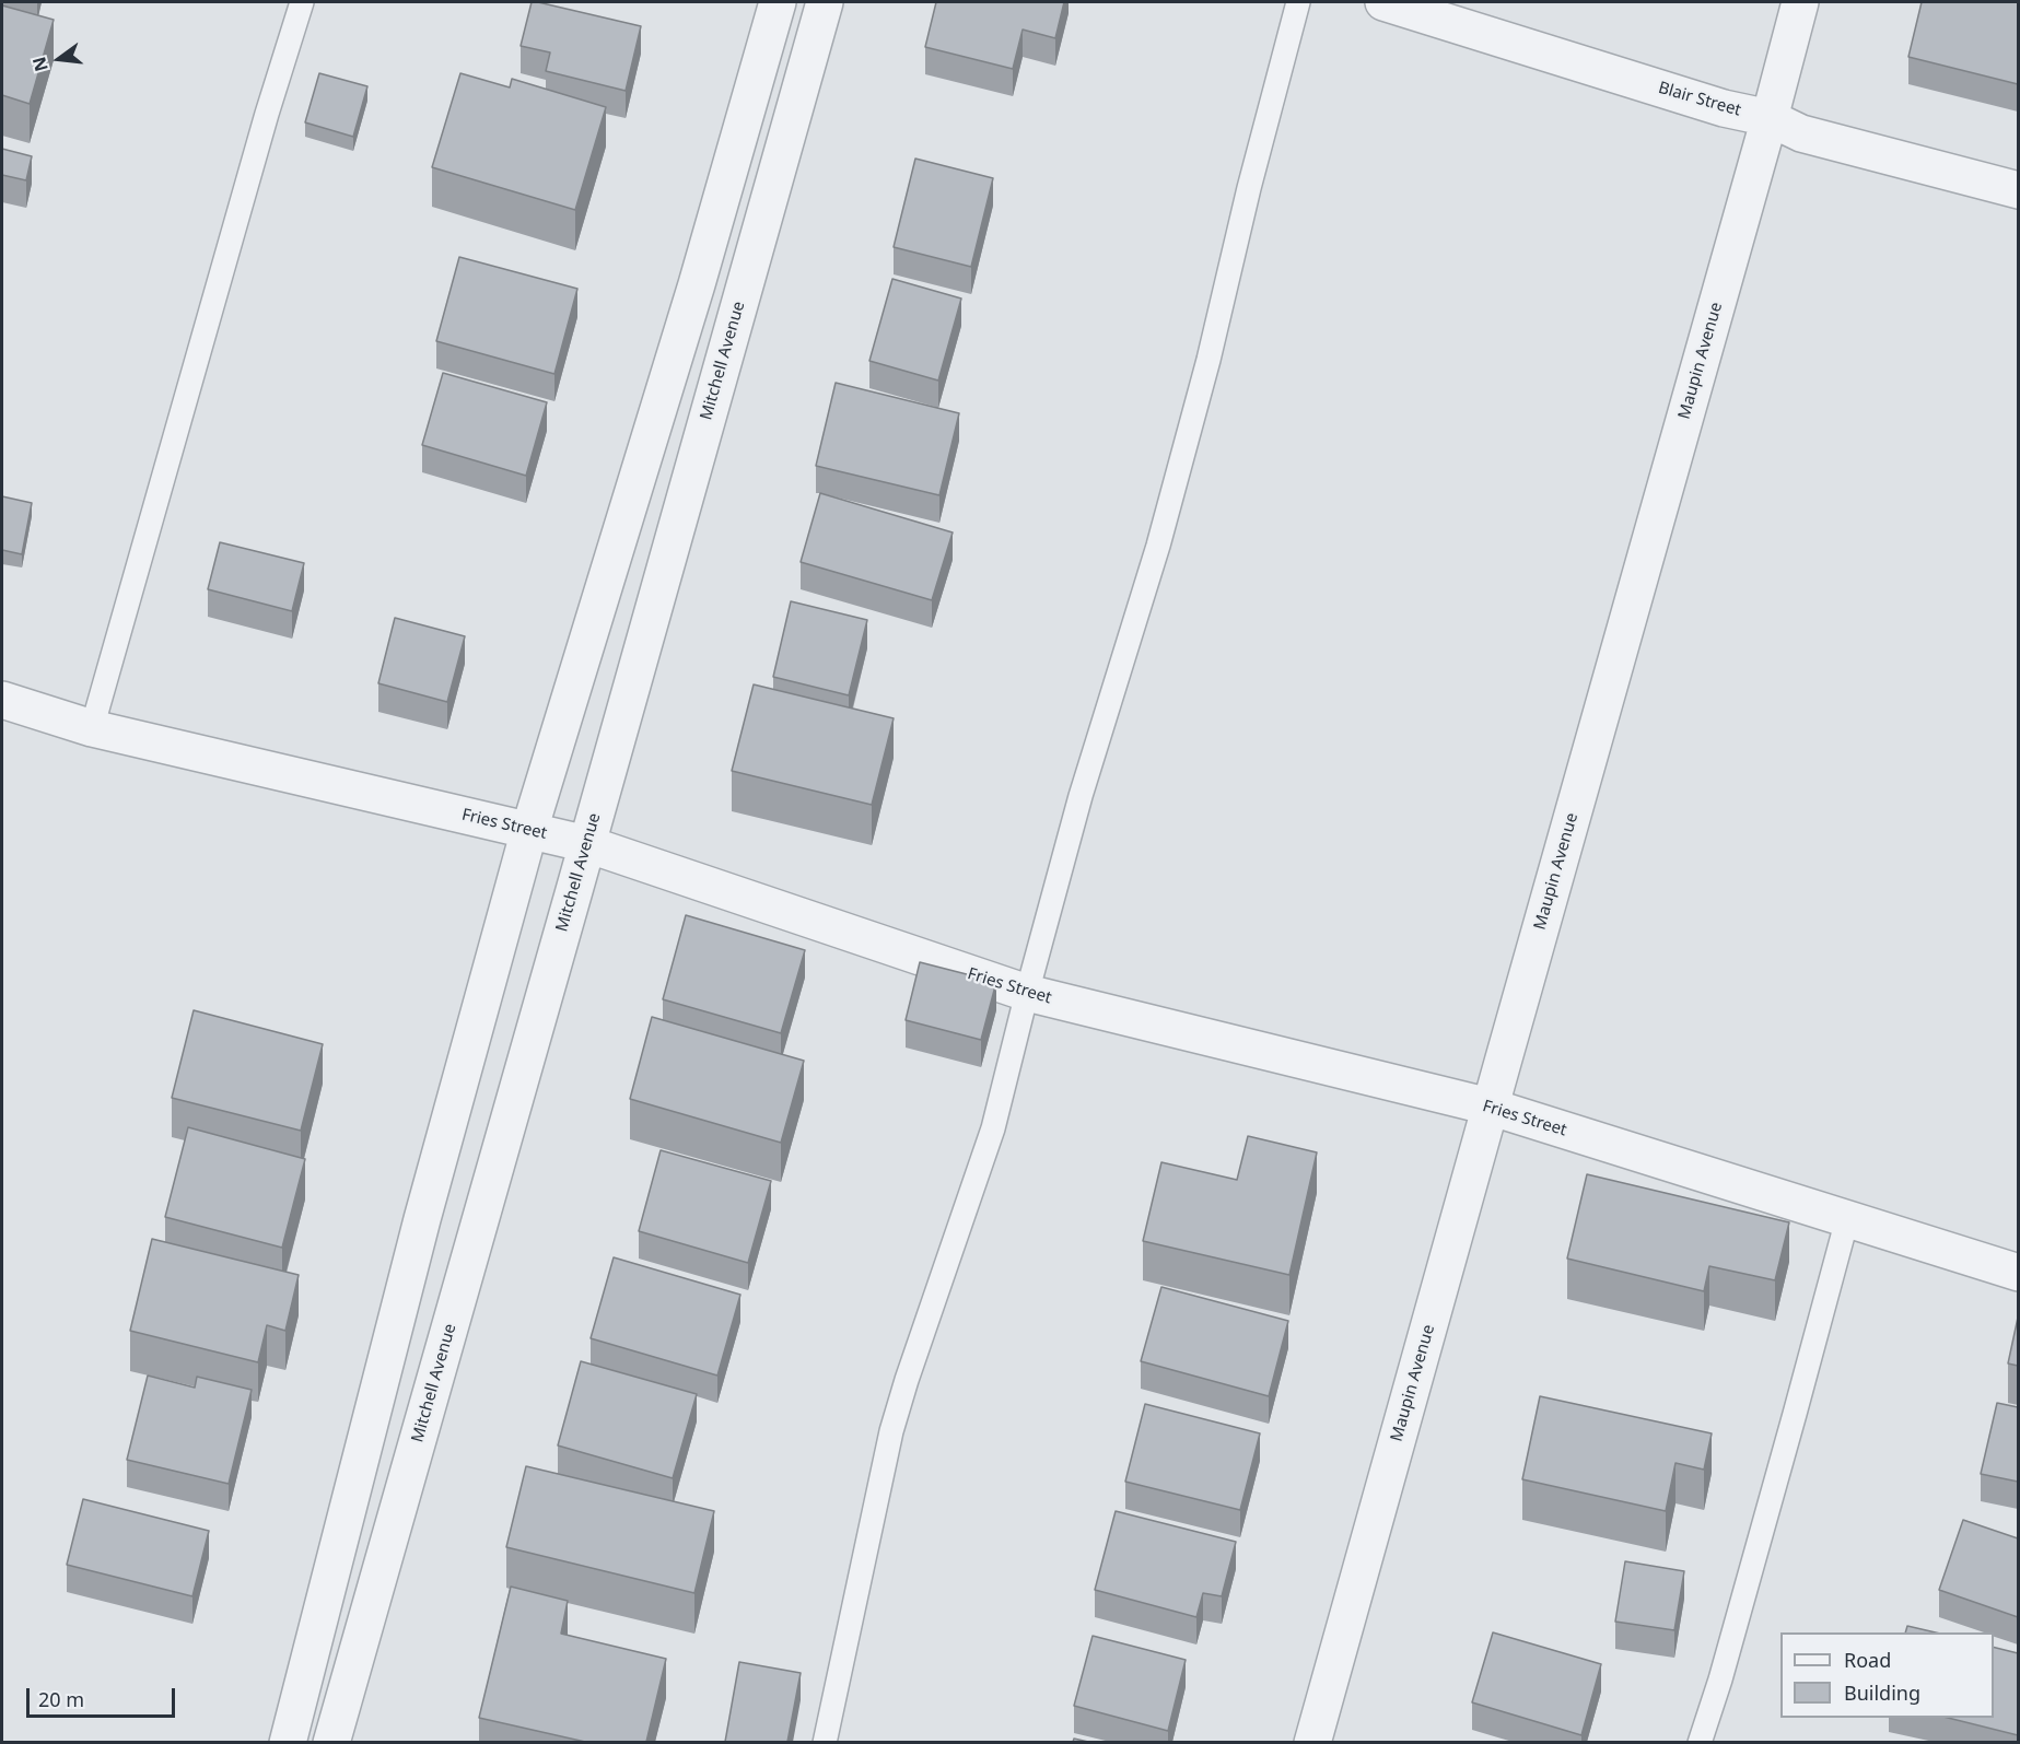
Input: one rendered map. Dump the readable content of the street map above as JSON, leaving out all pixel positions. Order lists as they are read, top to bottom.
{
  "streets": {
    "street": [
      "Blair Street",
      "Mitchell Avenue",
      "Maupin Avenue",
      "Fries Street"
    ]
  },
  "crossings": [
    ["Blair Street", "Maupin Avenue"],
    ["Mitchell Avenue", "Fries Street"],
    ["Maupin Avenue", "Fries Street"]
  ],
  "legend": ["Road", "Building"],
  "scale_bar": "20 m",
  "north": "left"
}
